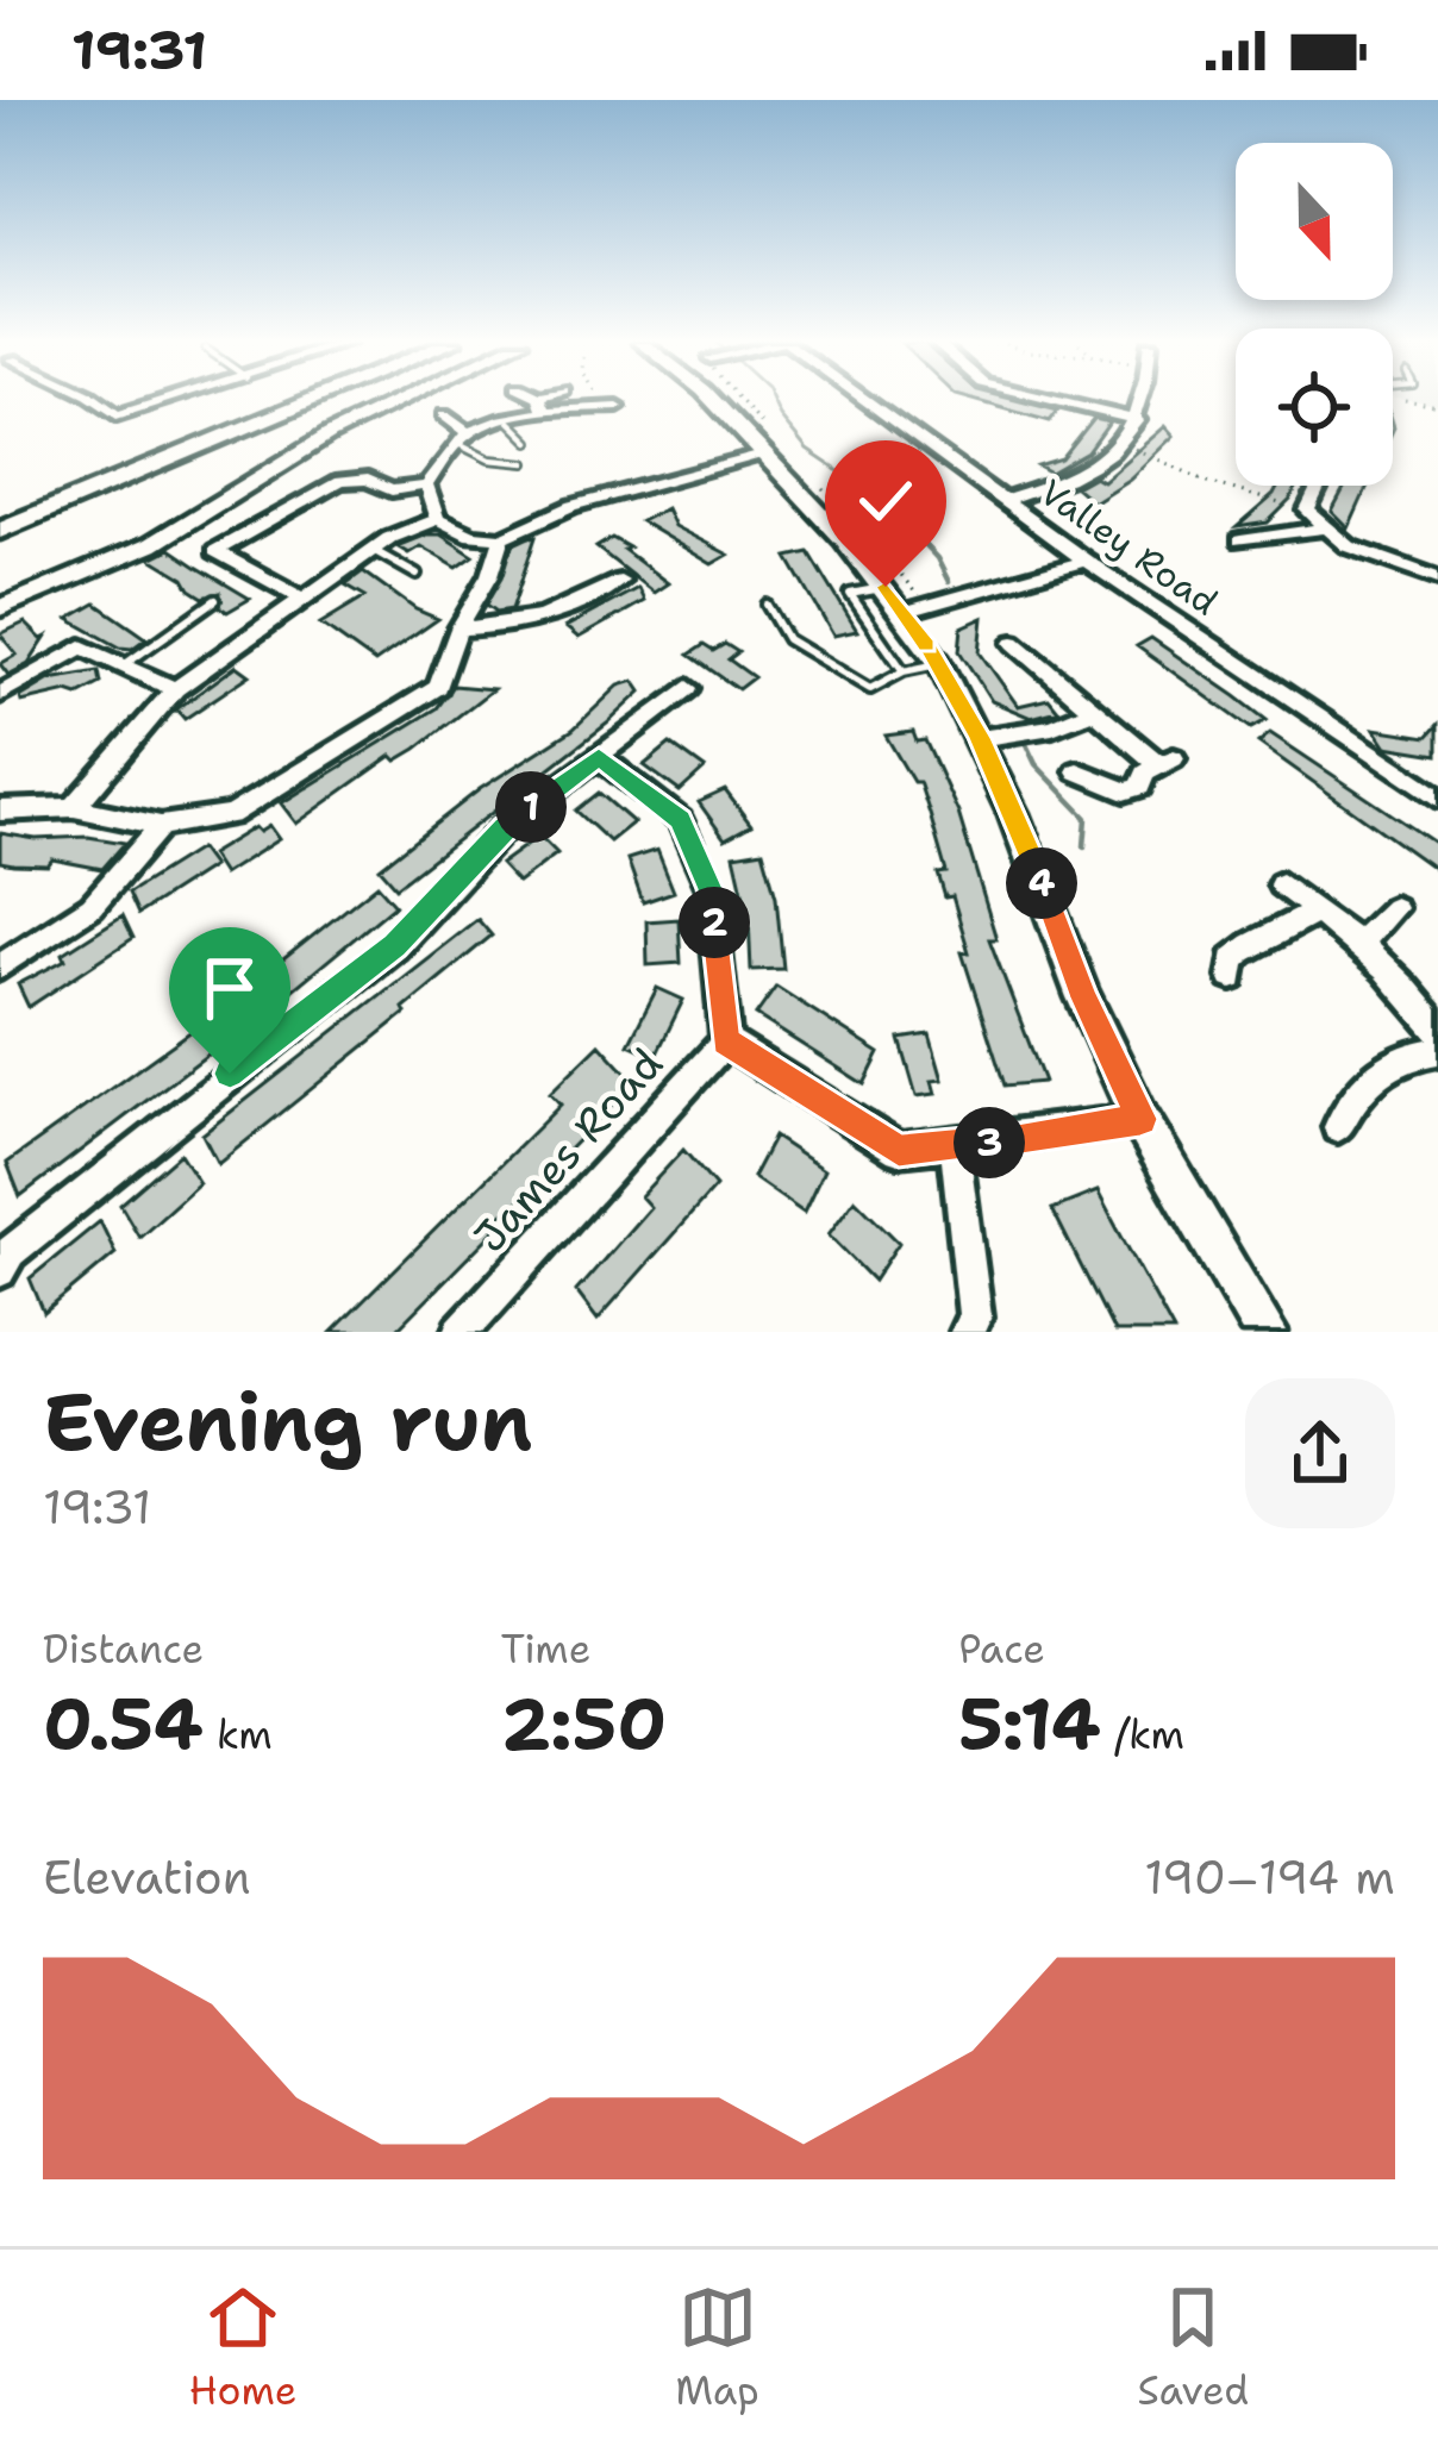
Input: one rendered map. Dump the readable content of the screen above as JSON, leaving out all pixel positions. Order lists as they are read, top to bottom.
{
  "streets": {
    "street": ["Valley Road", "James Road"]
  },
  "north": "bottom",
  "page": {
    "status": "19:31",
    "pins": [
      "1",
      "4",
      "2",
      "3"
    ],
    "heading": ["Evening run", "19:31"],
    "stats": [
      ["Distance", "0.54 km"],
      ["Time", "2:50"],
      ["Pace", "5:14 /km"]
    ],
    "chart": ["Elevation", "190–194 m"],
    "tabs": ["Home", "Map", "Saved"]
  }
}
